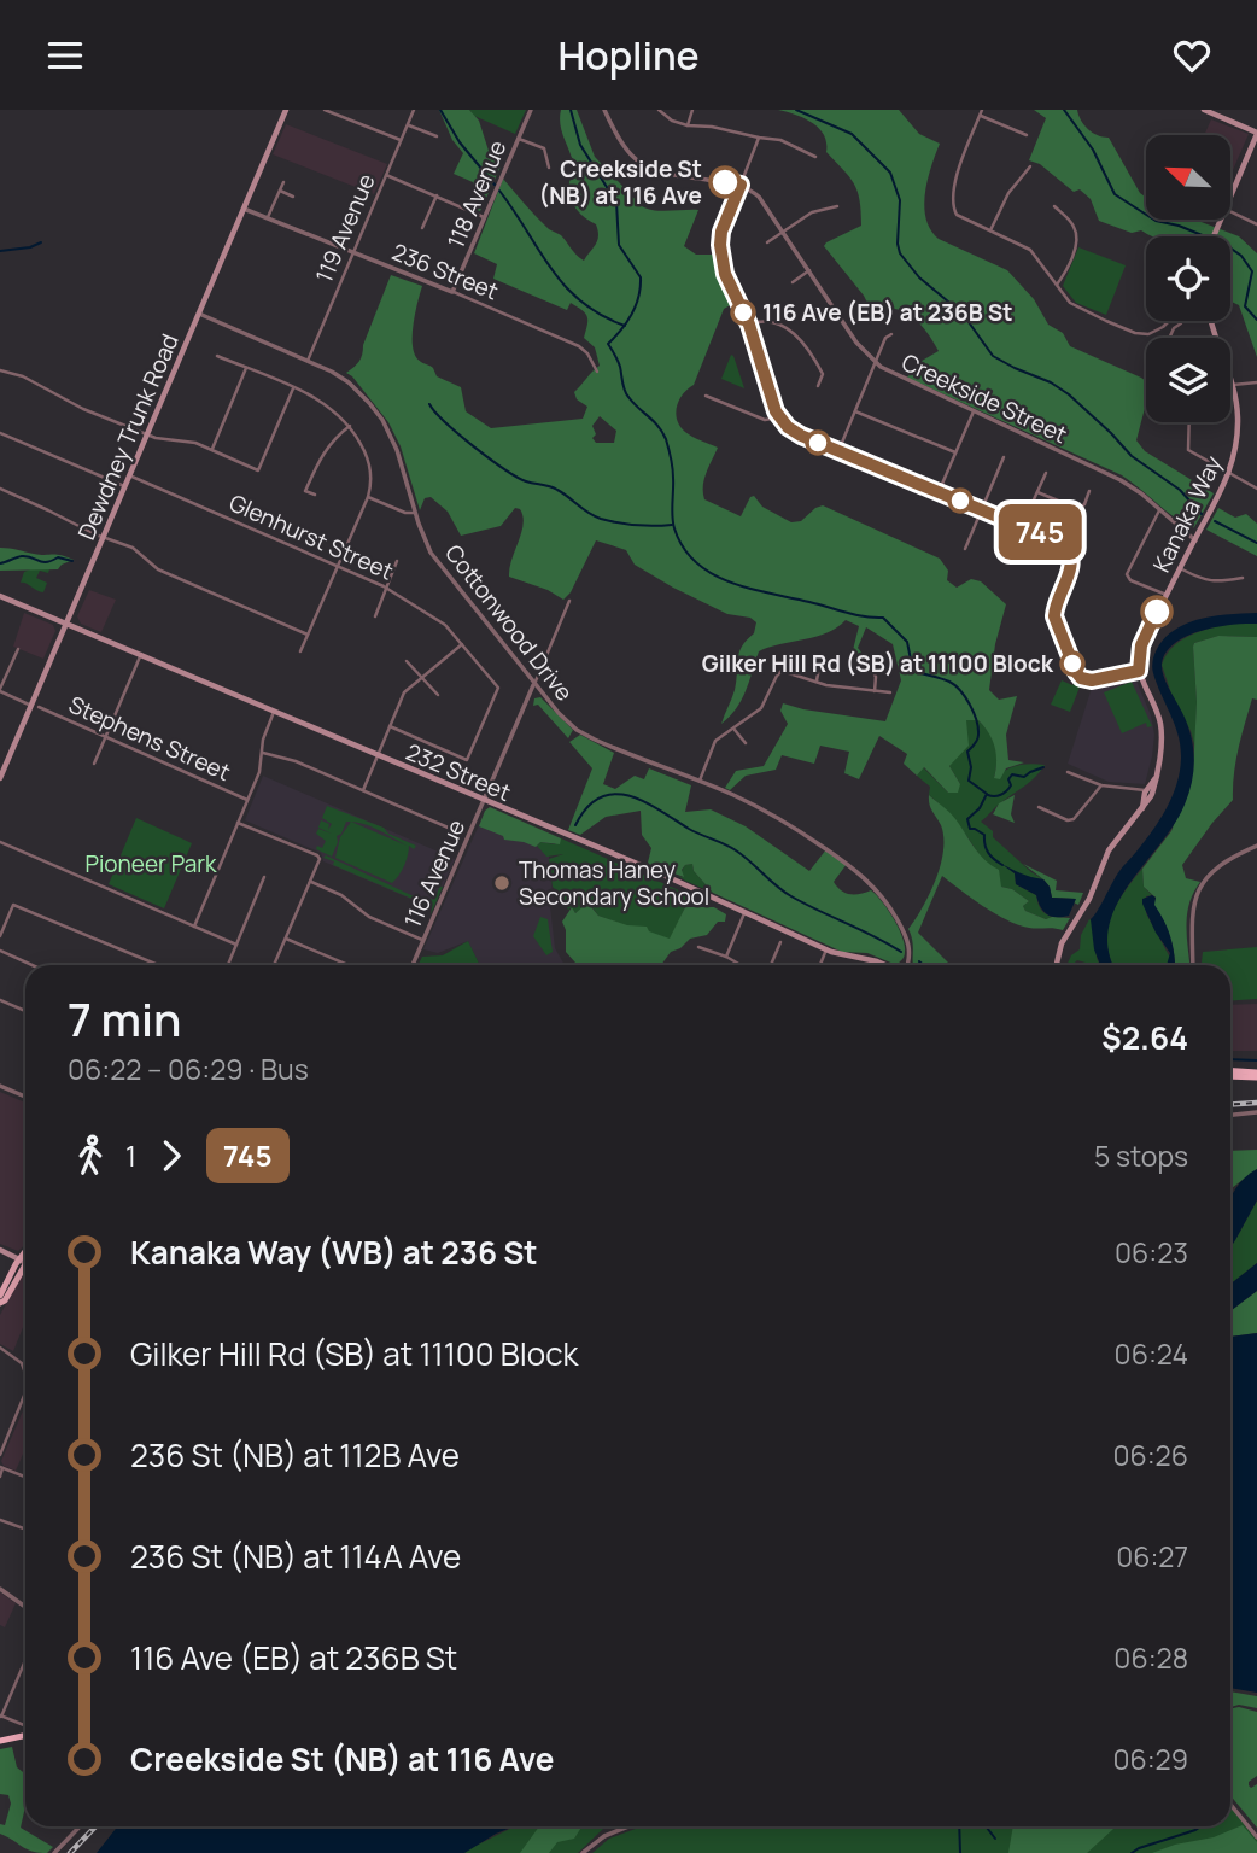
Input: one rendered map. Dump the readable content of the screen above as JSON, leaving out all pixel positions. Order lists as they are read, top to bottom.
{
  "streets": {
    "main road": ["Dewdney Trunk Road", "Kanaka Way", "232 Street"],
    "street": [
      "118 Avenue",
      "119 Avenue",
      "236 Street",
      "Creekside Street",
      "Glenhurst Street",
      "Cottonwood Drive",
      "Stephens Street",
      "116 Avenue"
    ]
  },
  "crossings": [
    ["118 Avenue", "236 Street"],
    ["119 Avenue", "236 Street"],
    ["119 Avenue", "Cottonwood Drive"],
    ["236 Street", "Dewdney Trunk Road"],
    ["Creekside Street", "Kanaka Way"],
    ["Dewdney Trunk Road", "Glenhurst Street"],
    ["Dewdney Trunk Road", "Cottonwood Drive"],
    ["Dewdney Trunk Road", "Stephens Street"],
    ["Dewdney Trunk Road", "232 Street"],
    ["Cottonwood Drive", "116 Avenue"],
    ["232 Street", "116 Avenue"]
  ],
  "parks": ["Pioneer Park"],
  "places": [
    "Creekside St (NB) at 116 Ave",
    "116 Ave (EB) at 236B St",
    "Gilker Hill Rd (SB) at 11100 Block",
    "Thomas Haney Secondary School"
  ],
  "lines": ["bus line 745"],
  "north": "top left",
  "page": {
    "header": "Hopline",
    "on_map": "745",
    "heading": ["7 min", "06:22 – 06:29 · Bus", "$2.64"],
    "legs": ["1", "745", "5 stops"],
    "list": [
      {
        "name": "Kanaka Way (WB) at 236 St",
        "value": "06:23"
      },
      {
        "name": "Gilker Hill Rd (SB) at 11100 Block",
        "value": "06:24"
      },
      {
        "name": "236 St (NB) at 112B Ave",
        "value": "06:26"
      },
      {
        "name": "236 St (NB) at 114A Ave",
        "value": "06:27"
      },
      {
        "name": "116 Ave (EB) at 236B St",
        "value": "06:28"
      },
      {
        "name": "Creekside St (NB) at 116 Ave",
        "value": "06:29"
      }
    ]
  }
}
